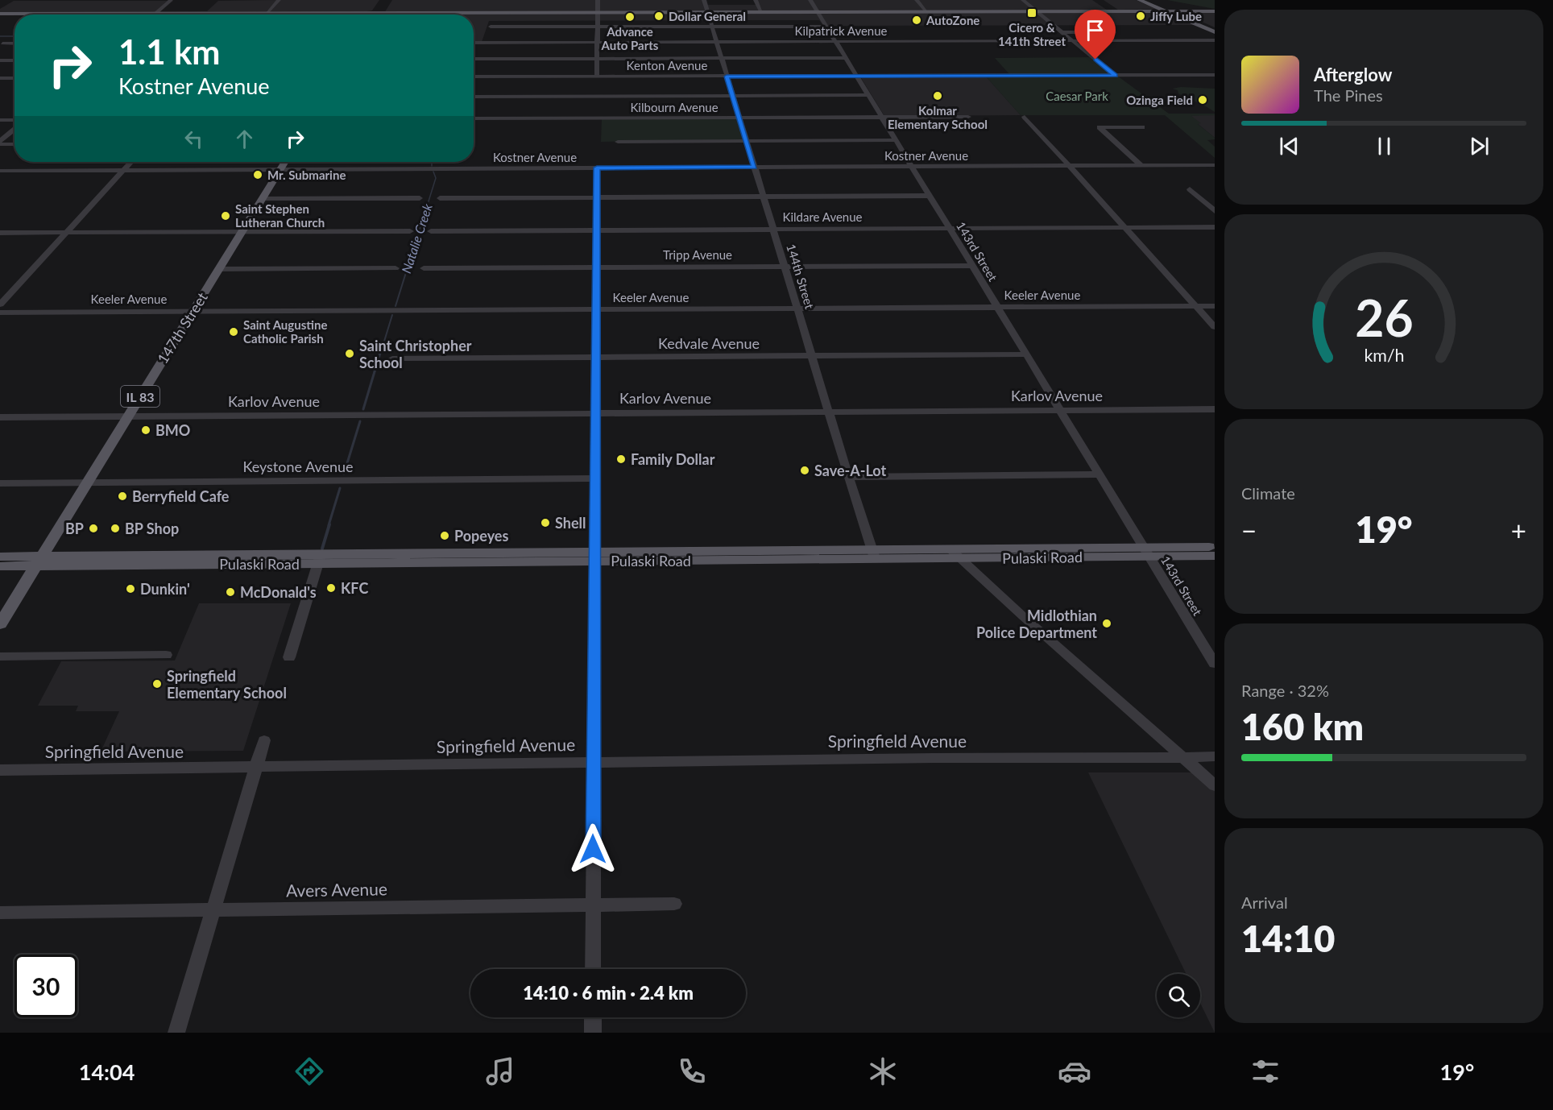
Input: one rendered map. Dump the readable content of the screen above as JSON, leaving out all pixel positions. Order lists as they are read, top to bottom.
{
  "streets": {
    "main road": ["147th Street", "IL 83", "Pulaski Road"],
    "street": [
      "Kilpatrick Avenue",
      "Kenton Avenue",
      "Kilbourn Avenue",
      "Kostner Avenue",
      "Kildare Avenue",
      "143rd Street",
      "Tripp Avenue",
      "144th Street",
      "Keeler Avenue",
      "Kedvale Avenue",
      "Karlov Avenue",
      "Keystone Avenue",
      "Springfield Avenue",
      "Avers Avenue"
    ]
  },
  "crossings": [
    ["Kilpatrick Avenue", "143rd Street"],
    ["Kilpatrick Avenue", "144th Street"],
    ["Kenton Avenue", "143rd Street"],
    ["Kenton Avenue", "144th Street"],
    ["Kilbourn Avenue", "143rd Street"],
    ["Kilbourn Avenue", "144th Street"],
    ["Kostner Avenue", "143rd Street"],
    ["Kostner Avenue", "144th Street"],
    ["Kostner Avenue", "147th Street"],
    ["Kildare Avenue", "143rd Street"],
    ["Kildare Avenue", "144th Street"],
    ["143rd Street", "Tripp Avenue"],
    ["143rd Street", "Keeler Avenue"],
    ["143rd Street", "Kedvale Avenue"],
    ["143rd Street", "Karlov Avenue"],
    ["143rd Street", "Pulaski Road"],
    ["Tripp Avenue", "144th Street"],
    ["144th Street", "Keeler Avenue"],
    ["144th Street", "Kedvale Avenue"],
    ["144th Street", "Karlov Avenue"],
    ["144th Street", "Pulaski Road"],
    ["Keeler Avenue", "147th Street"],
    ["147th Street", "Karlov Avenue"],
    ["147th Street", "Keystone Avenue"],
    ["147th Street", "Pulaski Road"]
  ],
  "water": ["Natalie Creek"],
  "parks": ["Caesar Park"],
  "places": {
    "transit": ["Cicero & 141th Street"],
    "other": [
      "Dollar General",
      "Jiffy Lube",
      "Advance Auto Parts",
      "AutoZone",
      "Kolmar Elementary School",
      "Ozinga Field",
      "Mr. Submarine",
      "Saint Stephen Lutheran Church",
      "Saint Augustine Catholic Parish",
      "Saint Christopher School",
      "BMO",
      "Family Dollar",
      "Save-A-Lot",
      "Berryfield Cafe",
      "Shell",
      "BP",
      "BP Shop",
      "Popeyes",
      "KFC",
      "Dunkin'",
      "McDonald's",
      "Midlothian Police Department",
      "Springfield Elementary School"
    ]
  },
  "page": {
    "turn": ["1.1 km", "Kostner Avenue"],
    "song": ["Afterglow", "The Pines"],
    "tile": [
      "Climate",
      ["Range · 32%", "160 km"],
      ["Arrival", "14:10"]
    ],
    "heat": ["−", "19°", "+"],
    "limit": "30",
    "trip": "14:10 · 6 min · 2.4 km",
    "tabs": ["14:04", "19°"],
    "gauge": ["26", "km/h"]
  }
}
